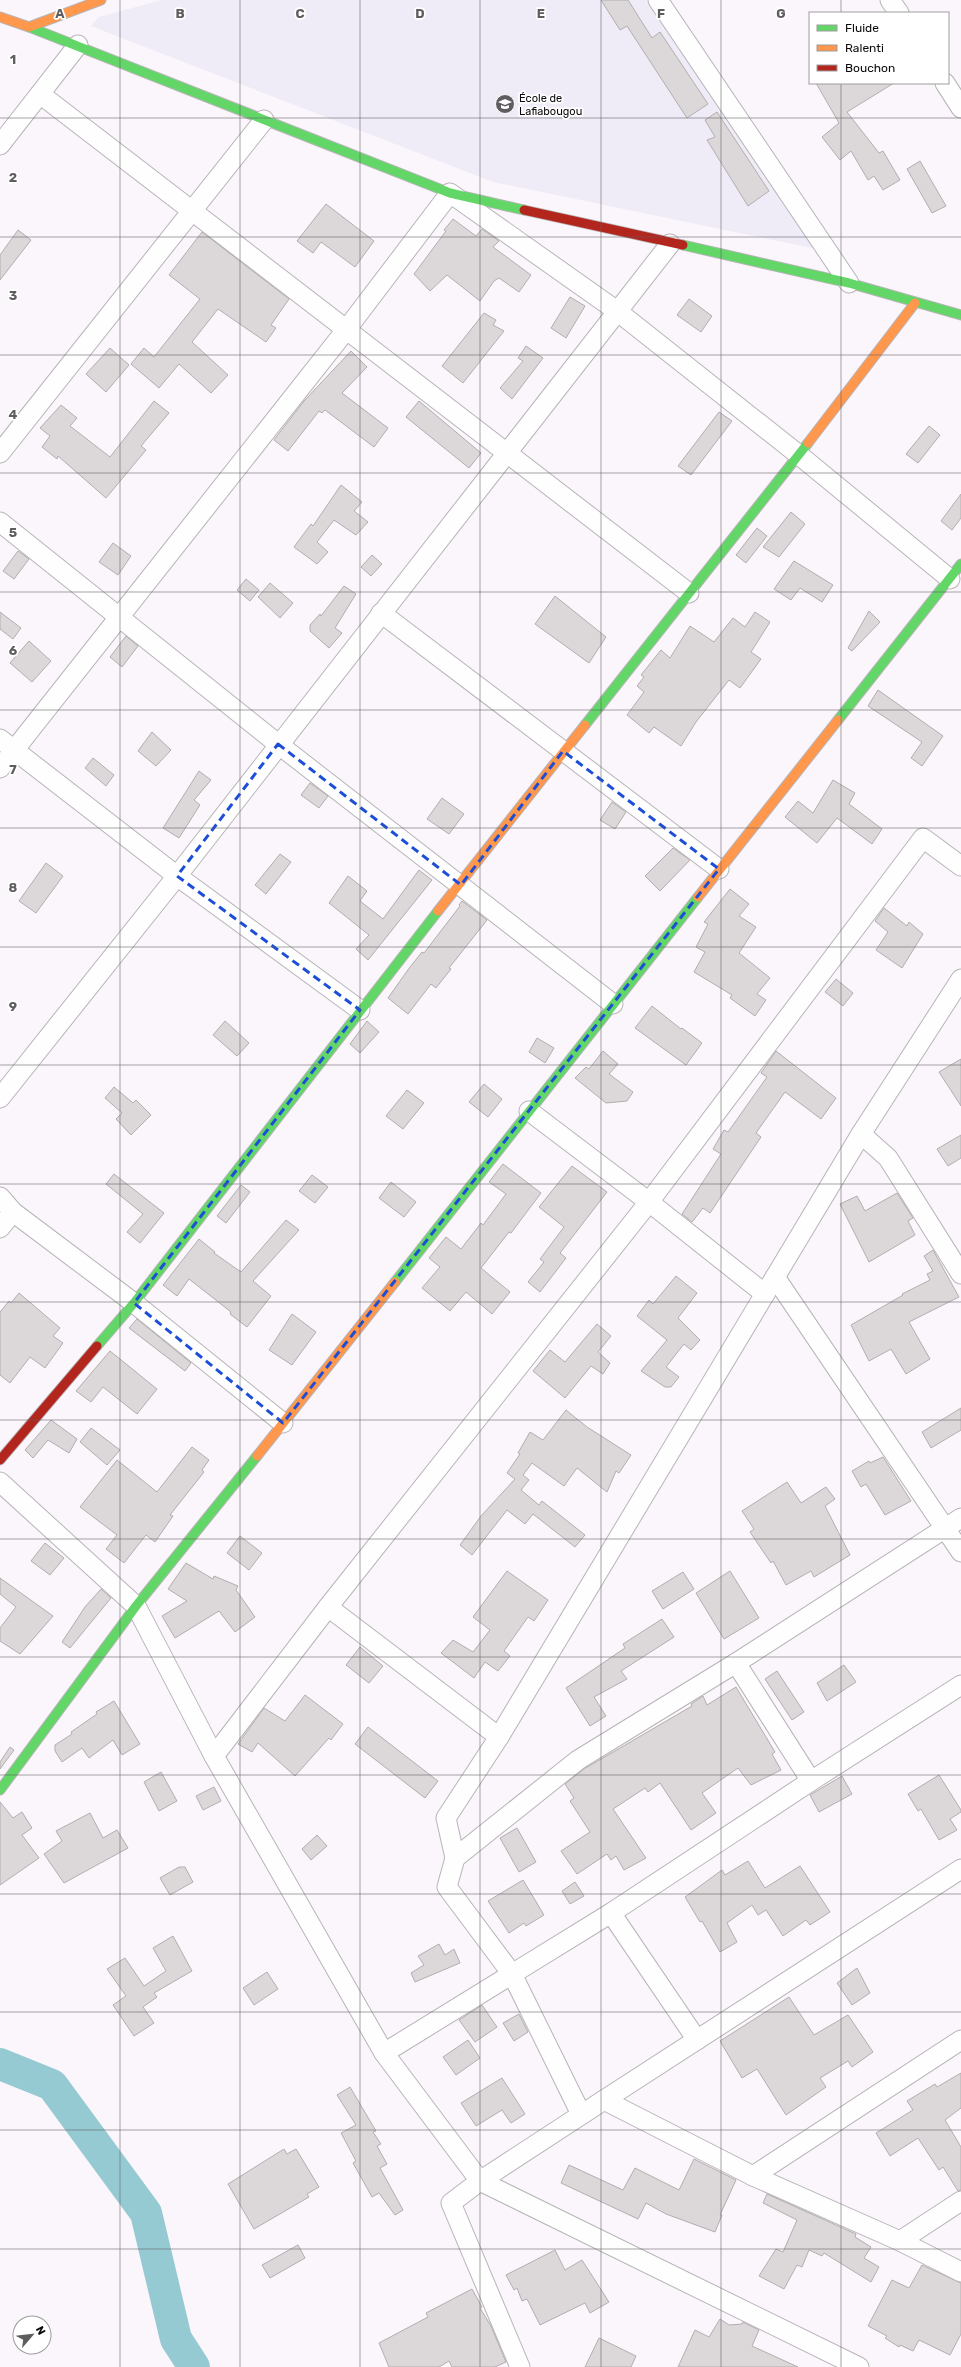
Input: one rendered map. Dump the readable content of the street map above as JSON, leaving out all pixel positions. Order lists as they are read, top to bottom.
{
  "places": {
    "school or university": ["École de Lafiabougou"]
  },
  "legend": ["Fluide", "Ralenti", "Bouchon"],
  "north": "top right",
  "grid": {
    "columns": [
      "A",
      "B",
      "C",
      "D",
      "E",
      "F",
      "G"
    ],
    "rows": [
      "1",
      "2",
      "3",
      "4",
      "5",
      "6",
      "7",
      "8",
      "9"
    ]
  }
}
